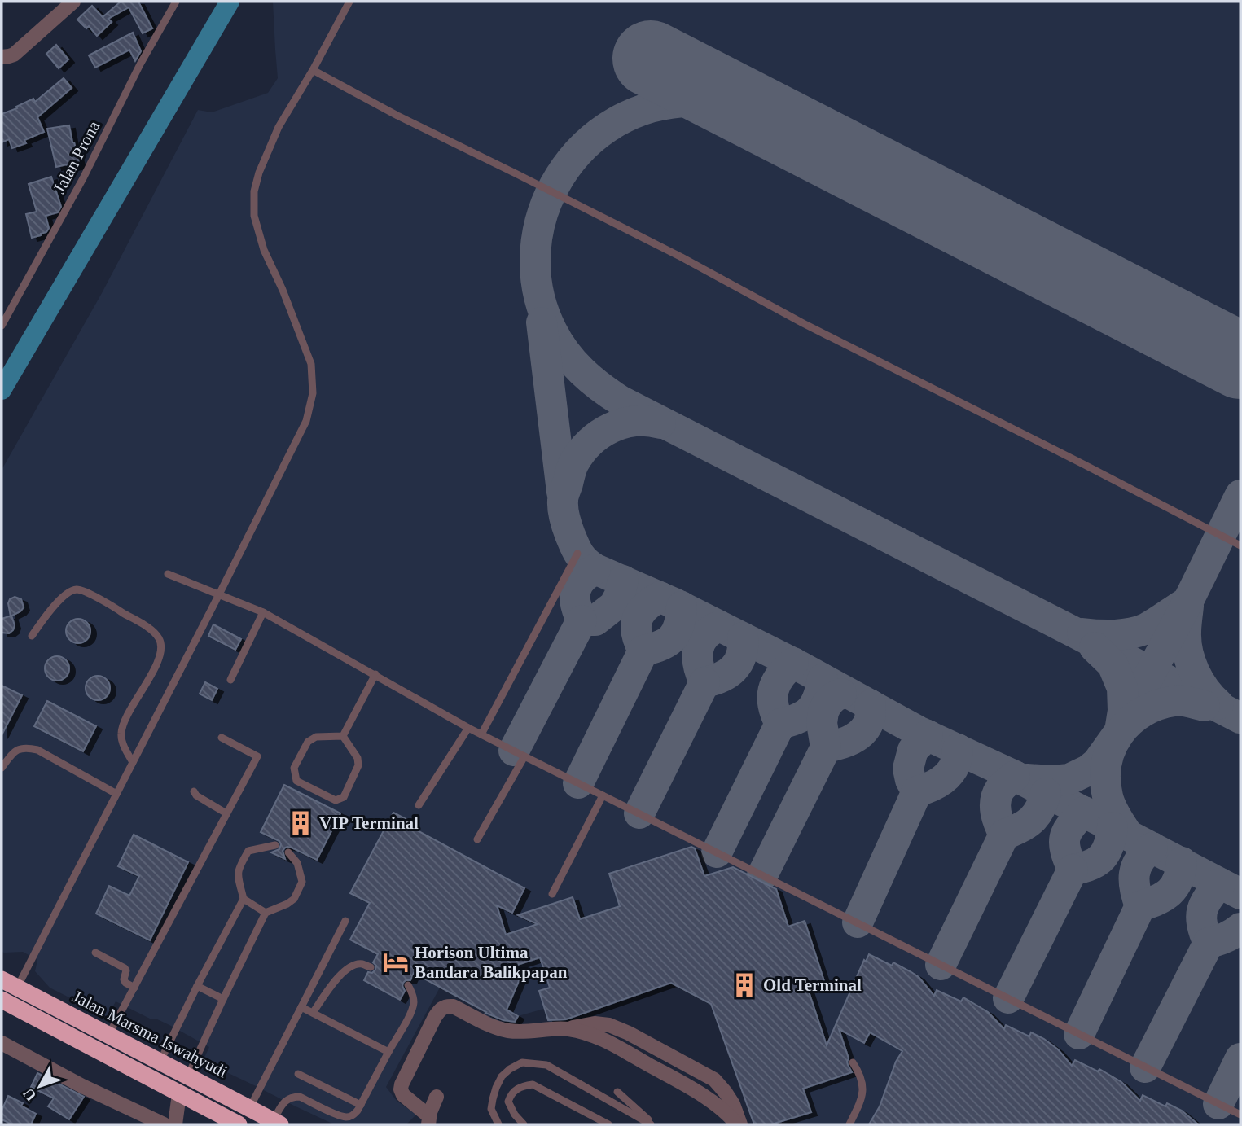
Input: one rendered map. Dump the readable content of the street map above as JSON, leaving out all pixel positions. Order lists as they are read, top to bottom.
{
  "streets": {
    "highway": ["Jalan Marsma Iswahyudi"],
    "lane": ["Jalan Prona"]
  },
  "places": {
    "building": ["VIP Terminal", "Old Terminal"],
    "hotel": ["Horison Ultima Bandara Balikpapan"]
  },
  "north": "bottom left"
}
